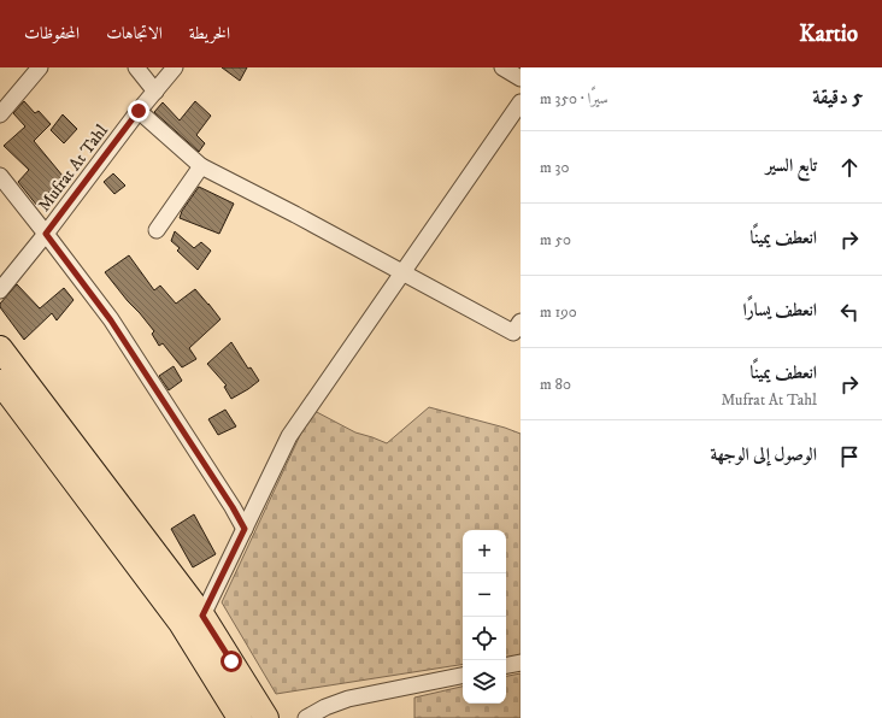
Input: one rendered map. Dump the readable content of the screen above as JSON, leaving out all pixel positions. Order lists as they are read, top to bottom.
{
  "streets": {
    "street": ["Mufrat At Tahl"]
  },
  "page": {
    "header": "Kartio",
    "nav": ["الخريطة", "الاتجاهات", "المحفوظات"],
    "heading": ["5 دقيقة", "سيرًا · 350 m"],
    "list": [
      ["تابع السير", "30 m"],
      ["انعطف يمينًا", "50 m"],
      ["انعطف يسارًا", "190 m"],
      ["انعطف يمينًا", "Mufrat At Tahl", "80 m"],
      "الوصول إلى الوجهة"
    ],
    "map_buttons": ["+", "−"]
  }
}
